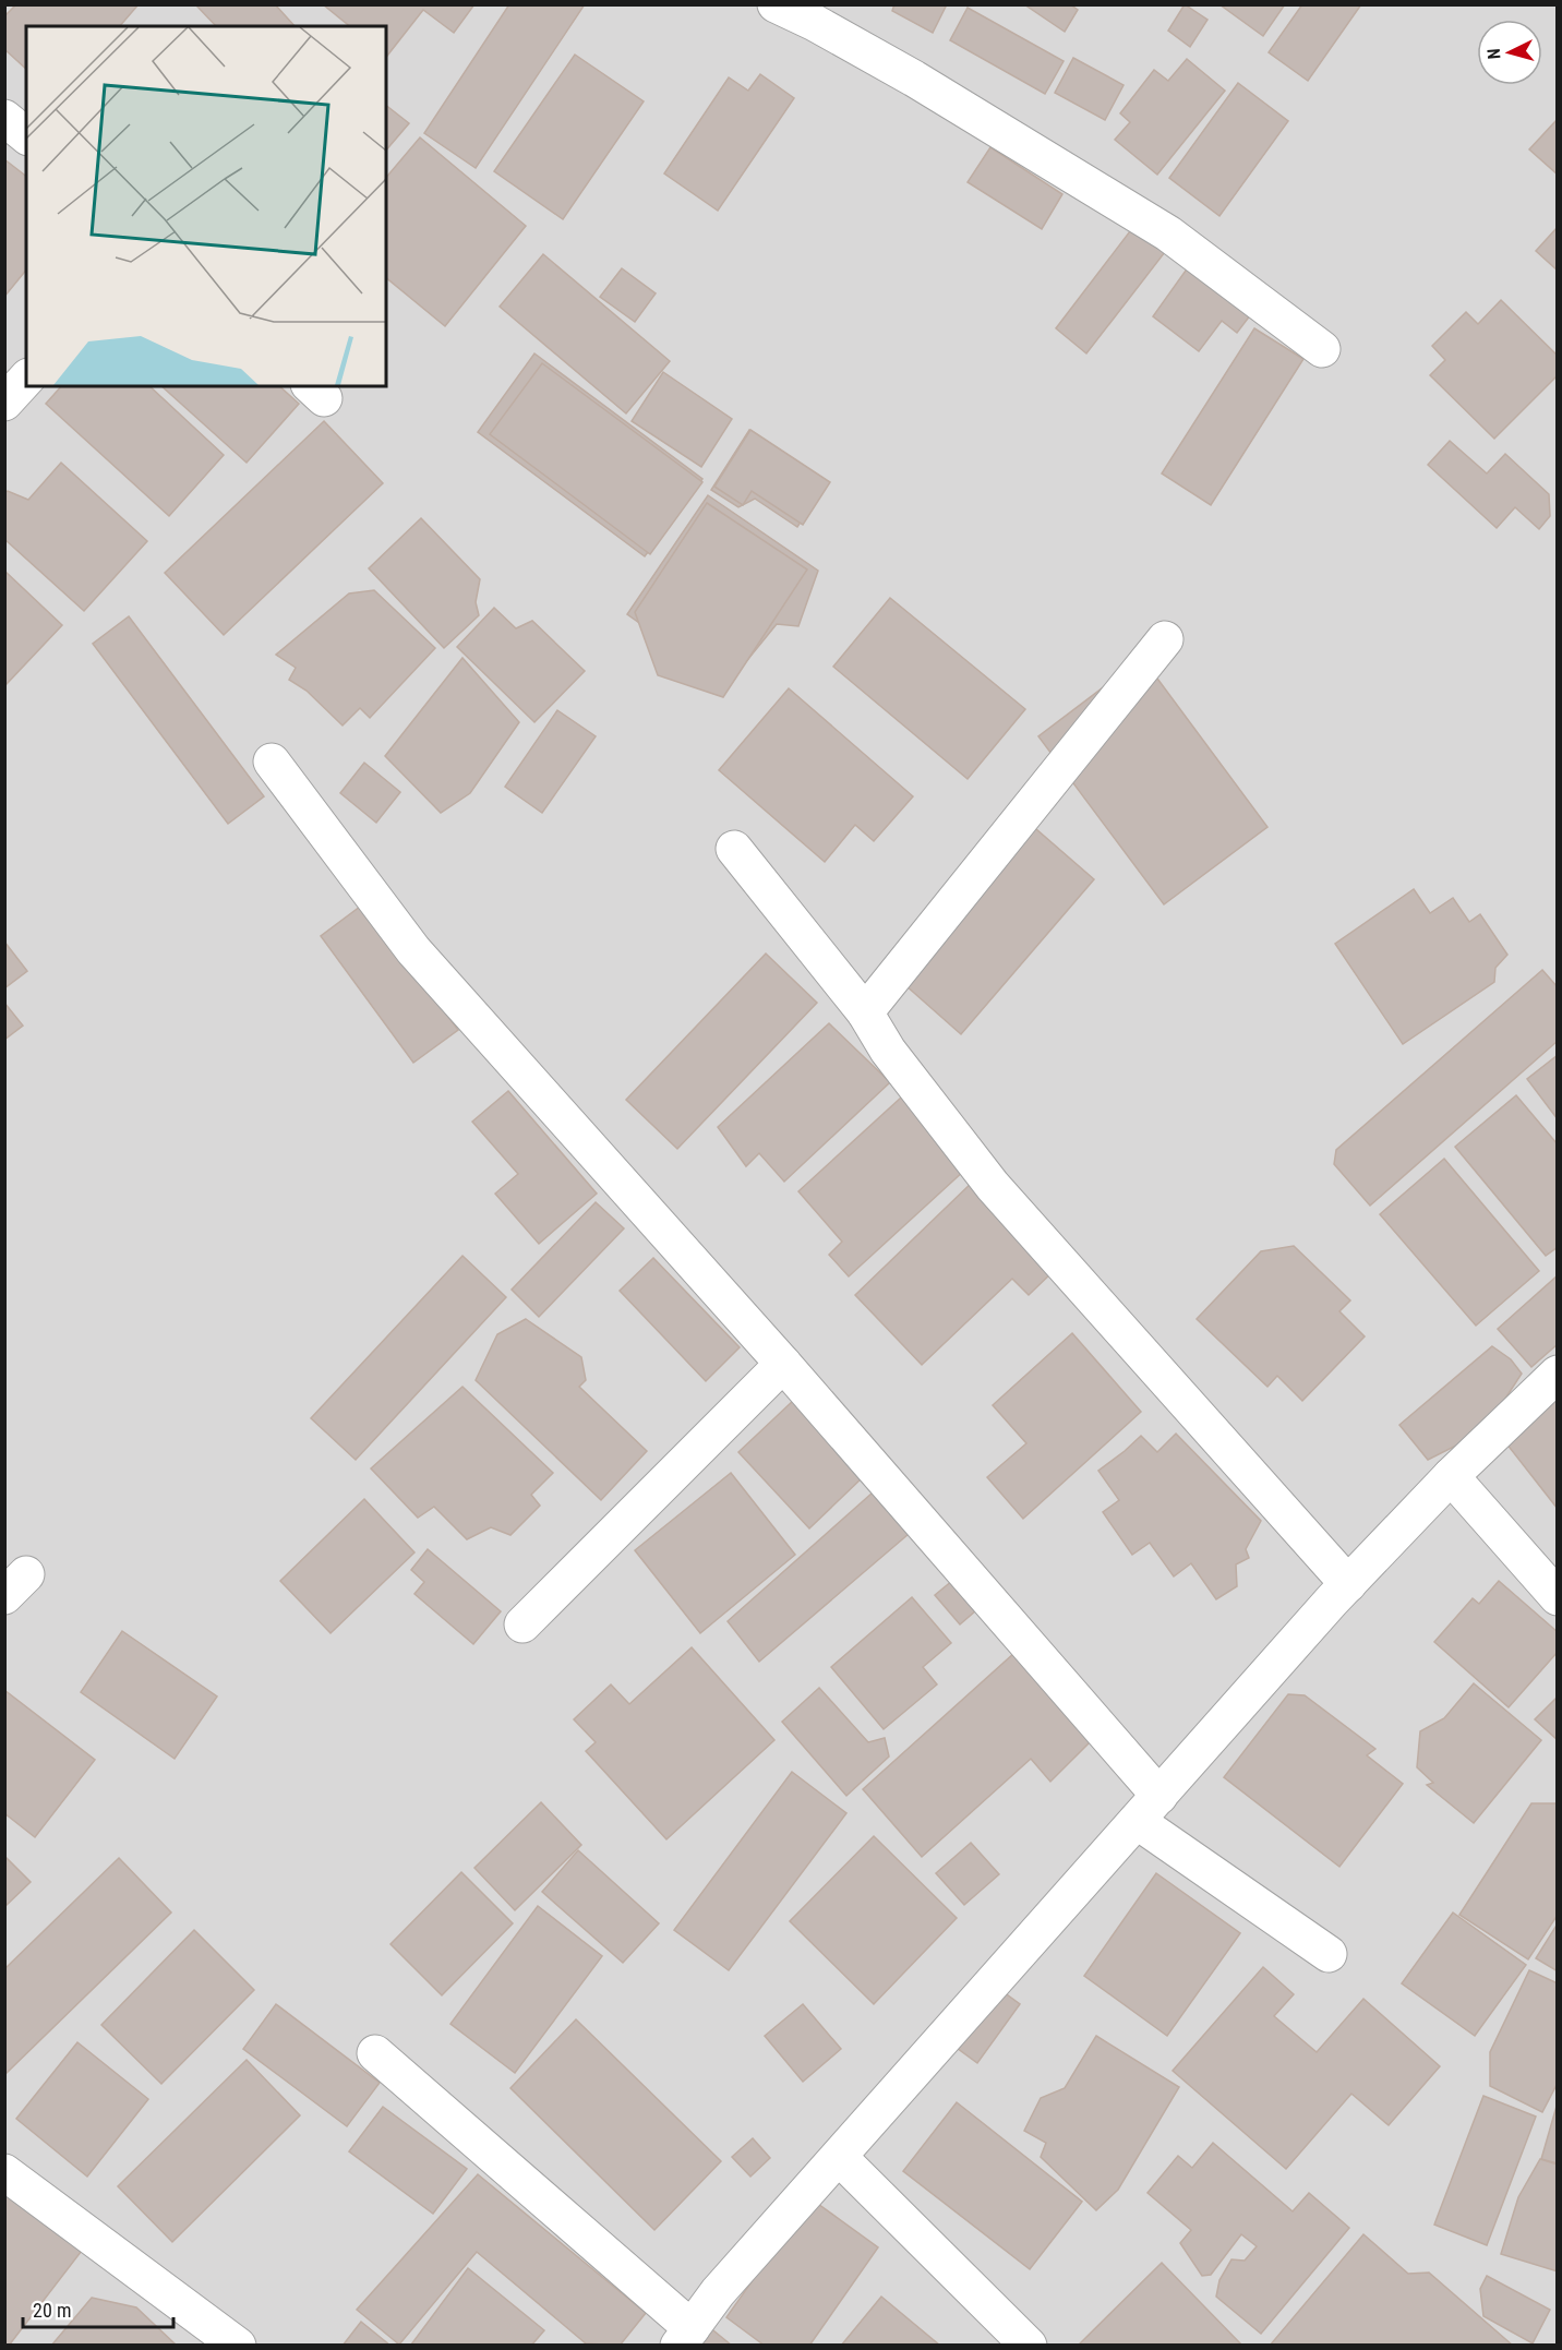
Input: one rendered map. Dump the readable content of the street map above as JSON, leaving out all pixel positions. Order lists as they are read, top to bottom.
{
  "scale_bar": "20 m",
  "north": "left"
}
